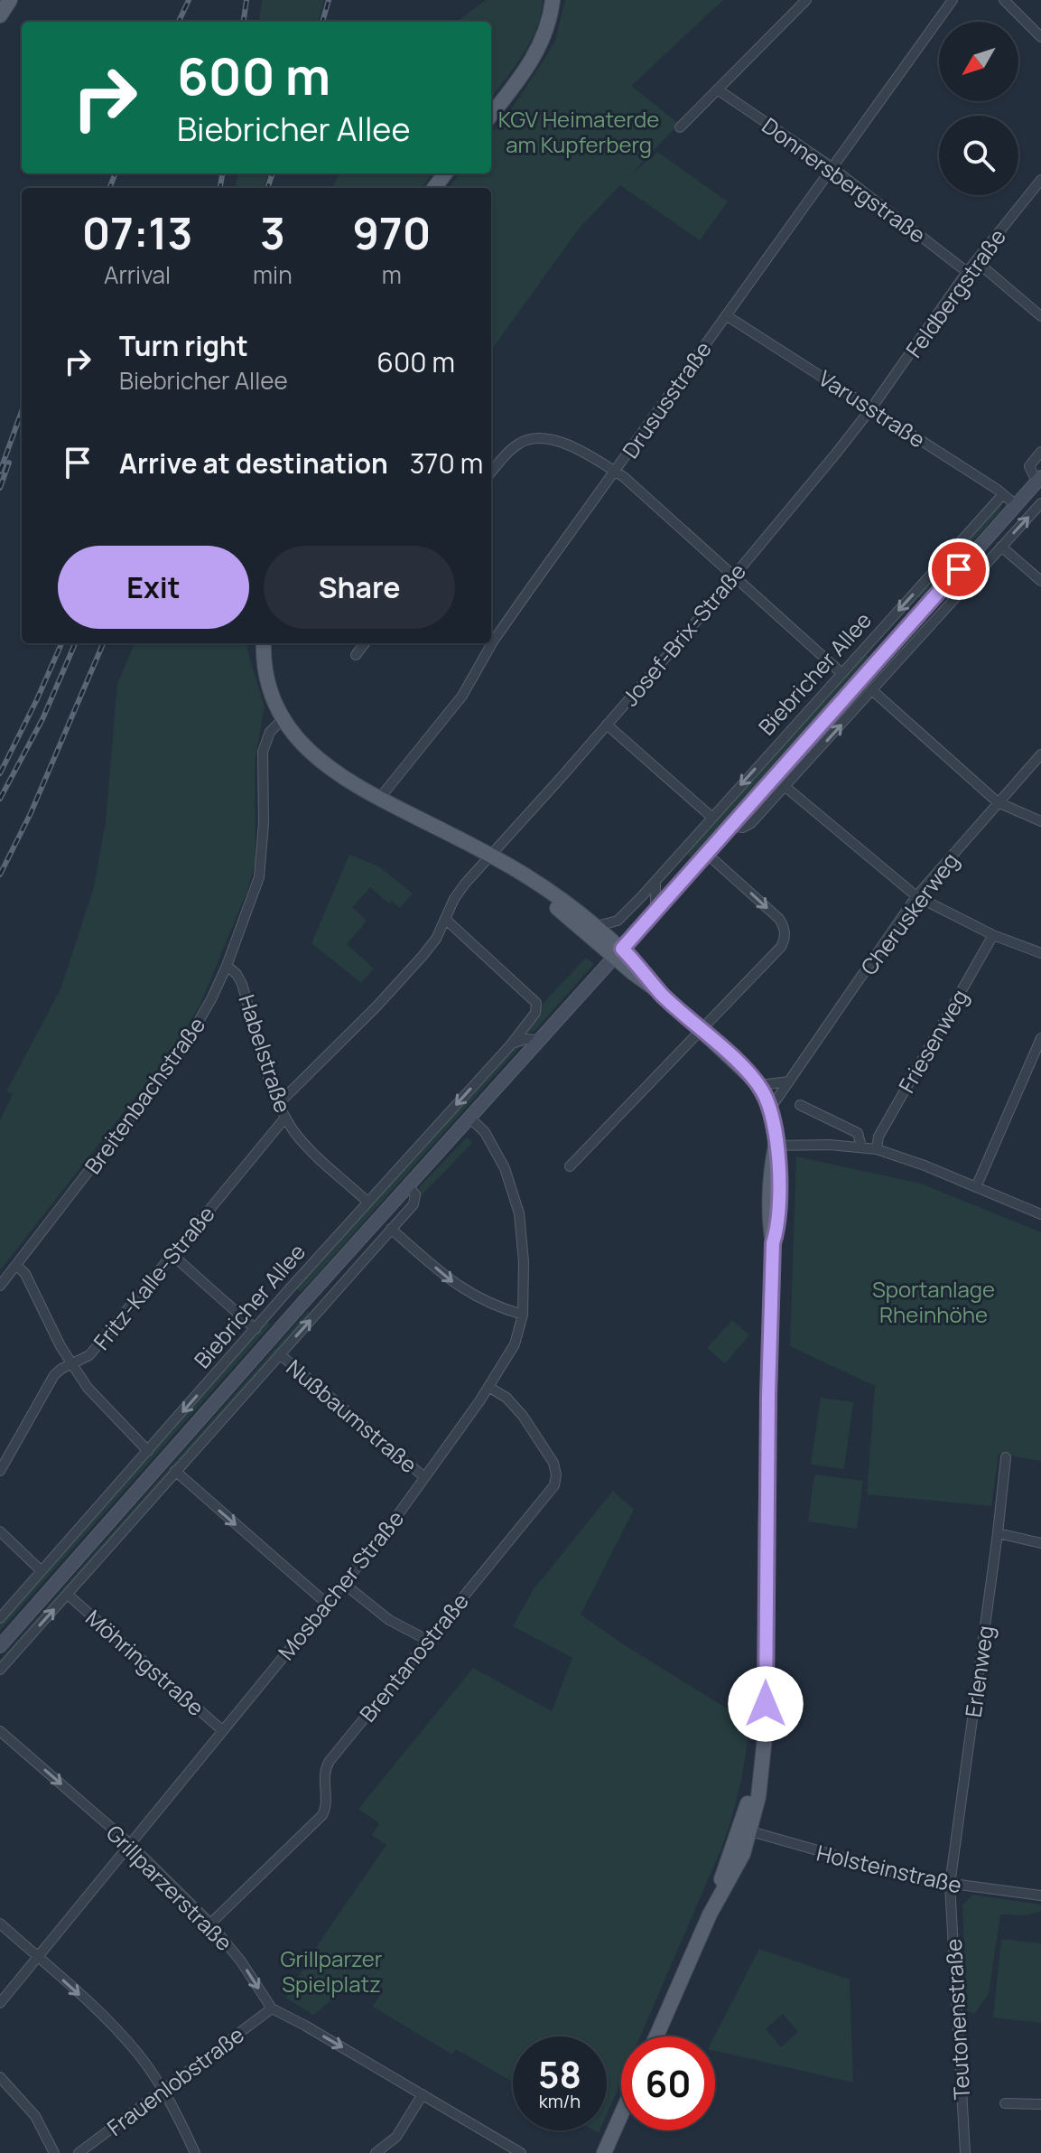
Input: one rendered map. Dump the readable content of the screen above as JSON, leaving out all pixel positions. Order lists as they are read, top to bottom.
{
  "streets": {
    "main road": ["Biebricher Allee"],
    "street": [
      "Donnersbergstraße",
      "Feldbergstraße",
      "Drususstraße",
      "Varusstraße",
      "Josef-Brix-Straße",
      "Cheruskerweg",
      "Friesenweg",
      "Habelstraße",
      "Breitenbachstraße",
      "Fritz-Kalle-Straße",
      "Nußbaumstraße",
      "Mosbacher Straße",
      "Brentanostraße",
      "Möhringstraße",
      "Erlenweg",
      "Holsteinstraße",
      "Grillparzerstraße",
      "Teutonenstraße",
      "Frauenlobstraße"
    ]
  },
  "crossings": [
    ["Donnersbergstraße", "Feldbergstraße"],
    ["Donnersbergstraße", "Drususstraße"],
    ["Feldbergstraße", "Varusstraße"],
    ["Feldbergstraße", "Josef-Brix-Straße"],
    ["Drususstraße", "Varusstraße"],
    ["Varusstraße", "Josef-Brix-Straße"],
    ["Varusstraße", "Biebricher Allee"],
    ["Biebricher Allee", "Habelstraße"],
    ["Biebricher Allee", "Mosbacher Straße"],
    ["Habelstraße", "Breitenbachstraße"],
    ["Habelstraße", "Fritz-Kalle-Straße"],
    ["Nußbaumstraße", "Mosbacher Straße"],
    ["Mosbacher Straße", "Brentanostraße"],
    ["Mosbacher Straße", "Möhringstraße"],
    ["Mosbacher Straße", "Grillparzerstraße"],
    ["Brentanostraße", "Grillparzerstraße"],
    ["Erlenweg", "Holsteinstraße"],
    ["Erlenweg", "Teutonenstraße"],
    ["Holsteinstraße", "Teutonenstraße"],
    ["Grillparzerstraße", "Frauenlobstraße"]
  ],
  "one_way": ["Grillparzerstraße"],
  "parks": ["KGV Heimaterde am Kupferberg", "Sportanlage Rheinhöhe", "Grillparzer Spielplatz"],
  "north": "bottom left",
  "page": {
    "turn": ["600 m", "Biebricher Allee"],
    "eta": [
      "07:13",
      "Arrival",
      "3",
      "min",
      "970",
      "m"
    ],
    "list": [
      {
        "name": "Turn right",
        "note": "Biebricher Allee",
        "value": "600 m"
      },
      {
        "name": "Arrive at destination",
        "value": "370 m"
      }
    ],
    "buttons": ["Exit", "Share"],
    "speed": "58 km/h",
    "limit": "60"
  }
}
